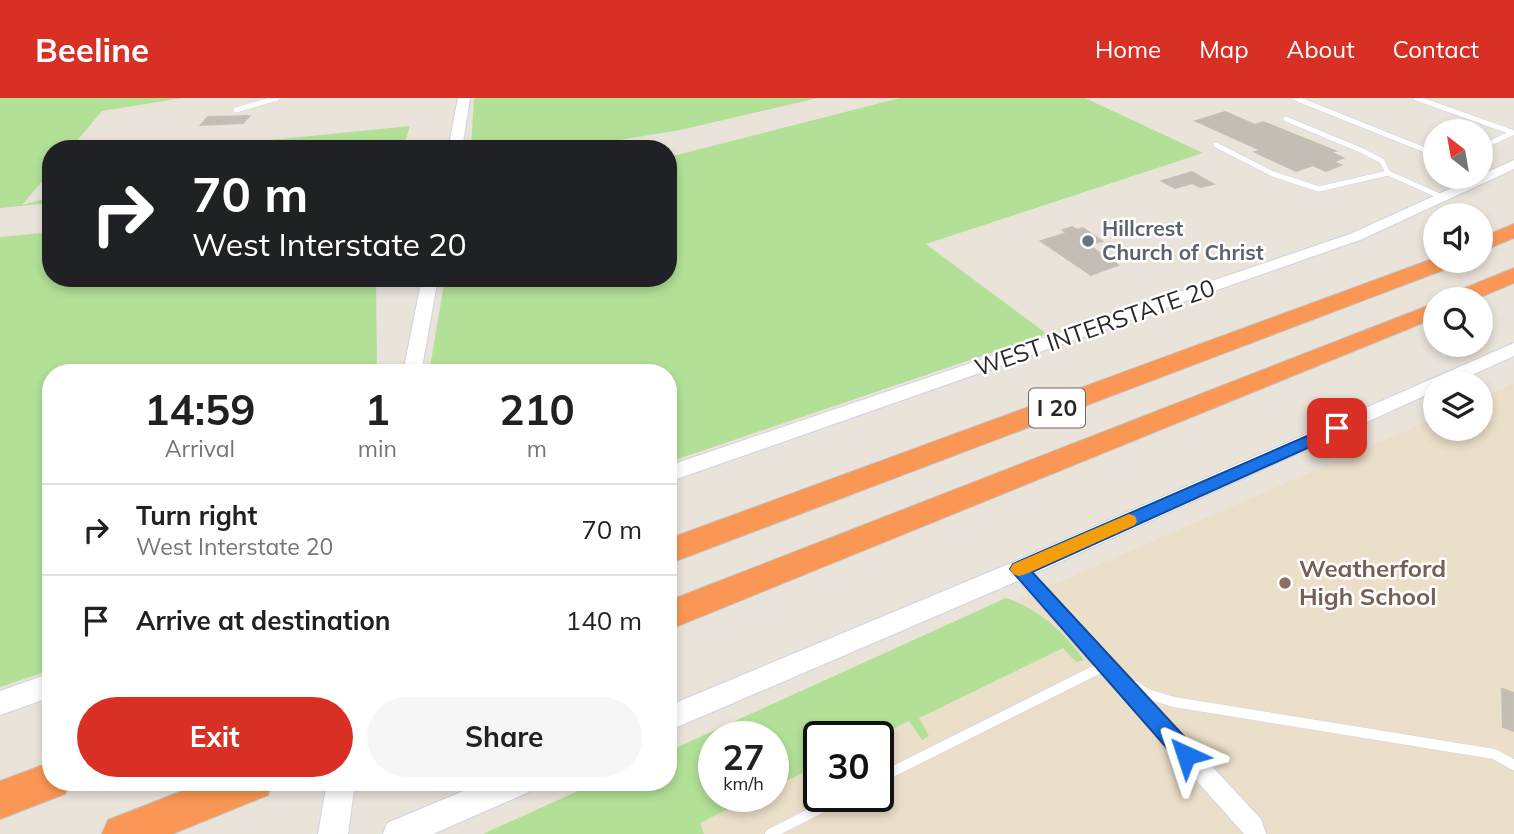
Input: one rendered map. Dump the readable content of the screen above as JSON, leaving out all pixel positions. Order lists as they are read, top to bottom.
{
  "streets": {
    "highway": ["I 20"],
    "main road": ["WEST INTERSTATE 20"]
  },
  "places": ["Hillcrest Church of Christ", "Weatherford High School"],
  "north": "top left",
  "page": {
    "header": "Beeline",
    "nav": [
      "Home",
      "Map",
      "About",
      "Contact"
    ],
    "turn": ["70 m", "West Interstate 20"],
    "eta": [
      "14:59",
      "Arrival",
      "1",
      "min",
      "210",
      "m"
    ],
    "list": [
      {
        "name": "Turn right",
        "note": "West Interstate 20",
        "value": "70 m"
      },
      {
        "name": "Arrive at destination",
        "value": "140 m"
      }
    ],
    "buttons": ["Exit", "Share"],
    "speed": "27 km/h",
    "limit": "30"
  }
}
